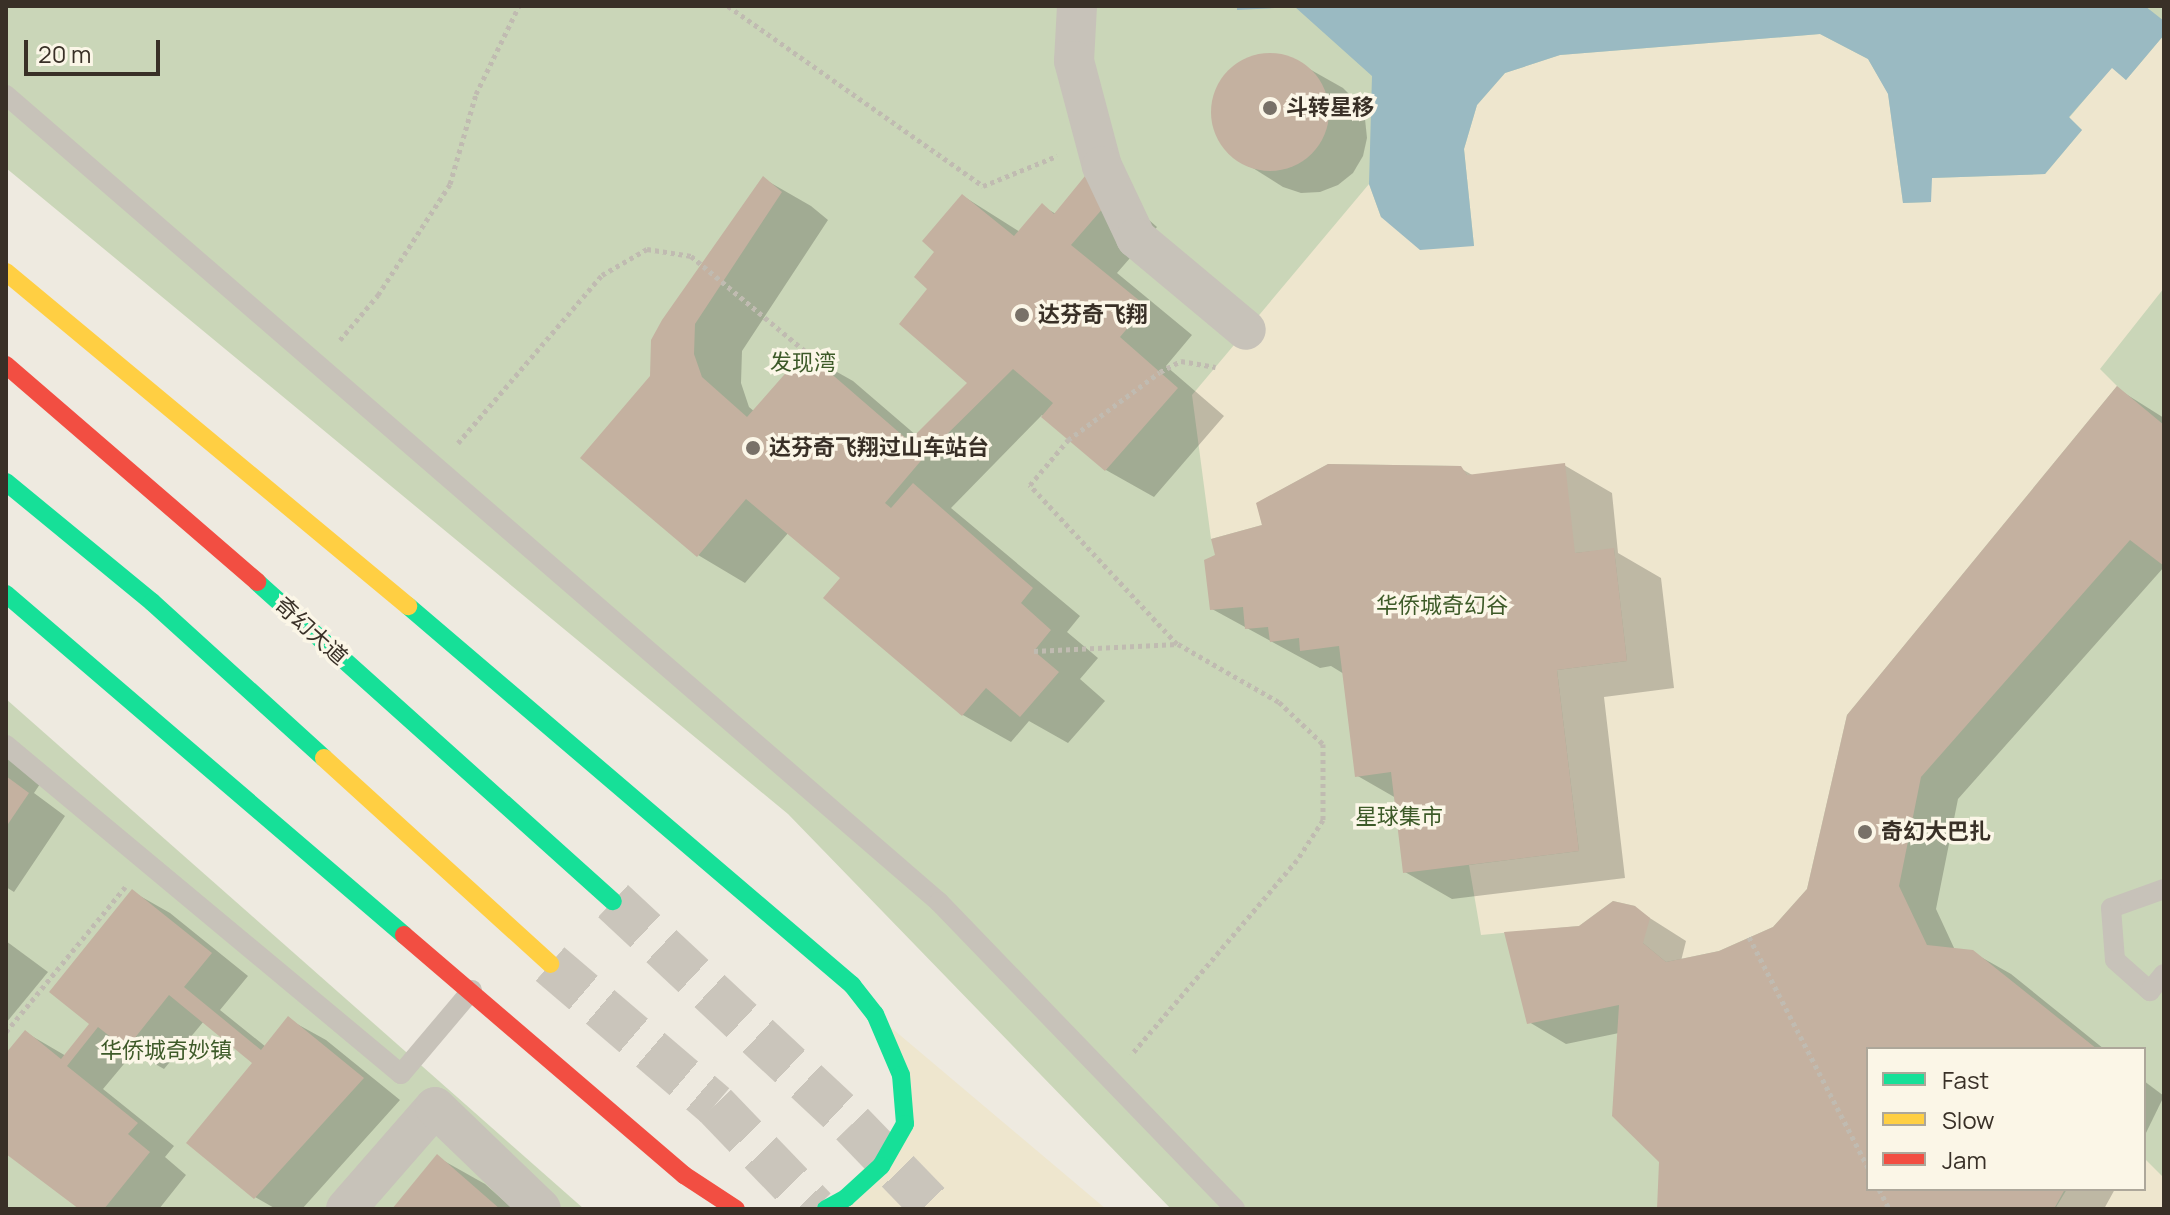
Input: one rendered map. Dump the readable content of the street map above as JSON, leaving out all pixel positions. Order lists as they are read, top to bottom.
{
  "streets": {
    "street": ["奇幻大道"]
  },
  "parks": [
    "发现湾",
    "华侨城奇幻谷",
    "星球集市",
    "华侨城奇妙镇"
  ],
  "places": [
    "斗转星移",
    "达芬奇飞翔",
    "达芬奇飞翔过山车站台",
    "奇幻大巴扎"
  ],
  "legend": ["Fast", "Slow", "Jam"],
  "scale_bar": "20 m"
}
